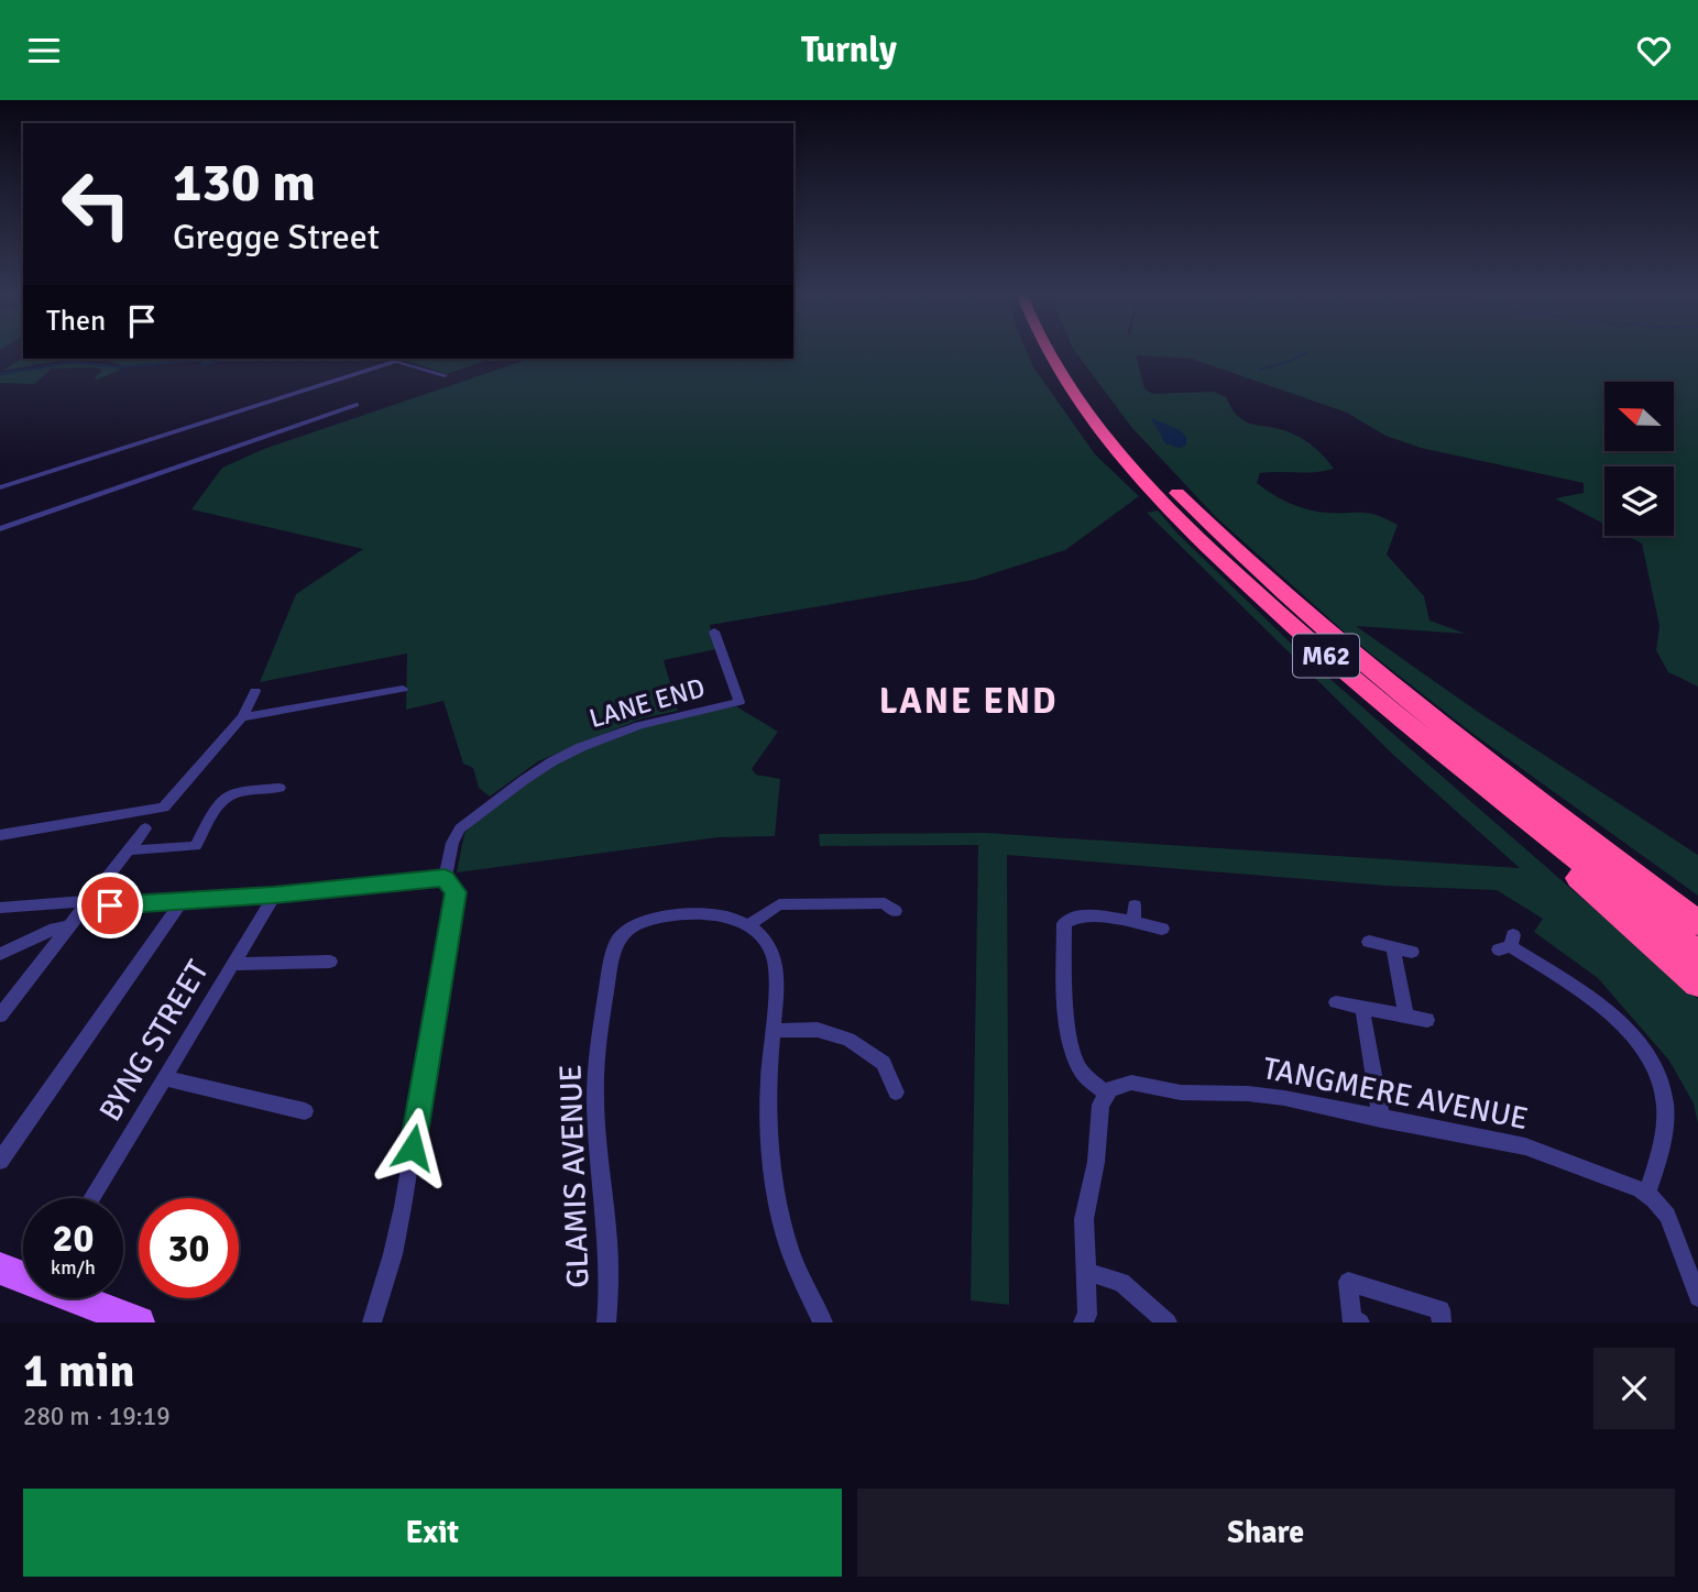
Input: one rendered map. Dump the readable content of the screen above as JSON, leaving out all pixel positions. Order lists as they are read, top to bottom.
{
  "streets": {
    "highway": ["M62"],
    "street": [
      "LANE END",
      "BYNG STREET",
      "TANGMERE AVENUE",
      "GLAMIS AVENUE"
    ]
  },
  "districts": ["LANE END"],
  "north": "left",
  "page": {
    "header": "Turnly",
    "turn": ["130 m", "Gregge Street"],
    "then": "Then",
    "speed": "20 km/h",
    "limit": "30",
    "heading": ["1 min", "280 m · 19:19"],
    "buttons": ["Exit", "Share"]
  }
}
